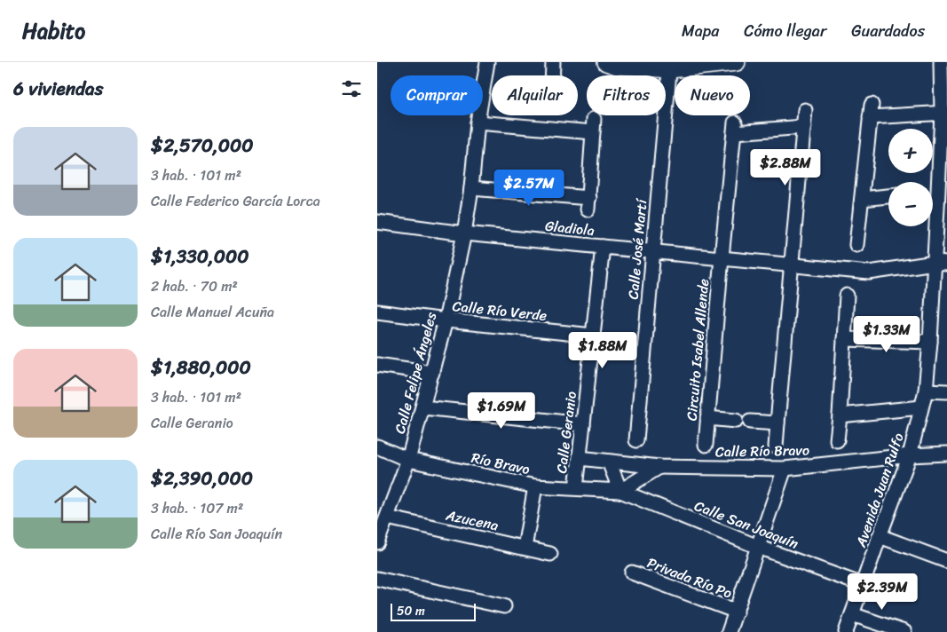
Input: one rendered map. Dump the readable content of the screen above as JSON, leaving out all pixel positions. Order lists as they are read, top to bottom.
{
  "streets": {
    "street": [
      "Gladiola",
      "Calle José Martí",
      "Calle Río Verde",
      "Circuito Isabel Allende",
      "Calle Felipe Ángeles",
      "Calle Geranio",
      "Calle Río Bravo",
      "Río Bravo",
      "Avenida Juan Rulfo",
      "Azucena",
      "Calle San Joaquín",
      "Privada Río Po"
    ]
  },
  "crossings": [
    ["Gladiola", "Calle José Martí"],
    ["Gladiola", "Circuito Isabel Allende"],
    ["Gladiola", "Calle Felipe Ángeles"],
    ["Gladiola", "Calle Geranio"],
    ["Gladiola", "Avenida Juan Rulfo"],
    ["Calle Río Verde", "Calle Felipe Ángeles"],
    ["Calle Río Verde", "Calle Geranio"],
    ["Calle Felipe Ángeles", "Río Bravo"],
    ["Calle Felipe Ángeles", "Azucena"],
    ["Calle Geranio", "Calle Río Bravo"],
    ["Calle Geranio", "Río Bravo"],
    ["Calle Río Bravo", "Avenida Juan Rulfo"],
    ["Río Bravo", "Calle San Joaquín"],
    ["Avenida Juan Rulfo", "Calle San Joaquín"]
  ],
  "scale_bar": "50 m",
  "page": {
    "header": "Habito",
    "nav": ["Mapa", "Cómo llegar", "Guardados"],
    "heading": "6 viviendas",
    "chip": [
      "Comprar",
      "Alquilar",
      "Filtros",
      "Nuevo"
    ],
    "list": [
      {
        "name": "$2,570,000",
        "note": "3 hab. · 101 m² · Calle Federico García Lorca"
      },
      {
        "name": "$1,330,000",
        "note": "2 hab. · 70 m² · Calle Manuel Acuña"
      },
      {
        "name": "$1,880,000",
        "note": "3 hab. · 101 m² · Calle Geranio"
      },
      {
        "name": "$2,390,000",
        "note": "3 hab. · 107 m² · Calle Río San Joaquín"
      }
    ],
    "map_buttons": ["+", "−"],
    "price": [
      "$2.88M",
      "$2.57M",
      "$1.33M",
      "$1.88M",
      "$1.69M",
      "$2.39M"
    ],
    "scale": "50 m"
  }
}
